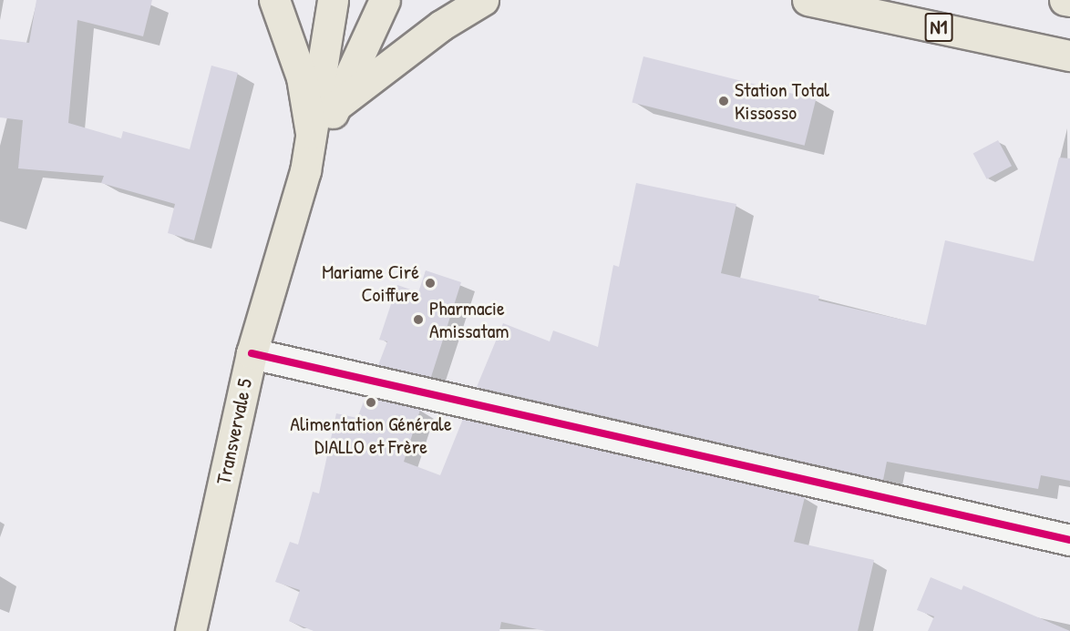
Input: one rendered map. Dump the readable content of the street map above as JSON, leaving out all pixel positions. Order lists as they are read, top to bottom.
{
  "streets": {
    "main road": ["N1", "Transvervale 5"]
  },
  "places": [
    "Station Total Kissosso",
    "Mariame Ciré Coiffure",
    "Pharmacie Amissatam",
    "Alimentation Générale DIALLO et Frère"
  ]
}
